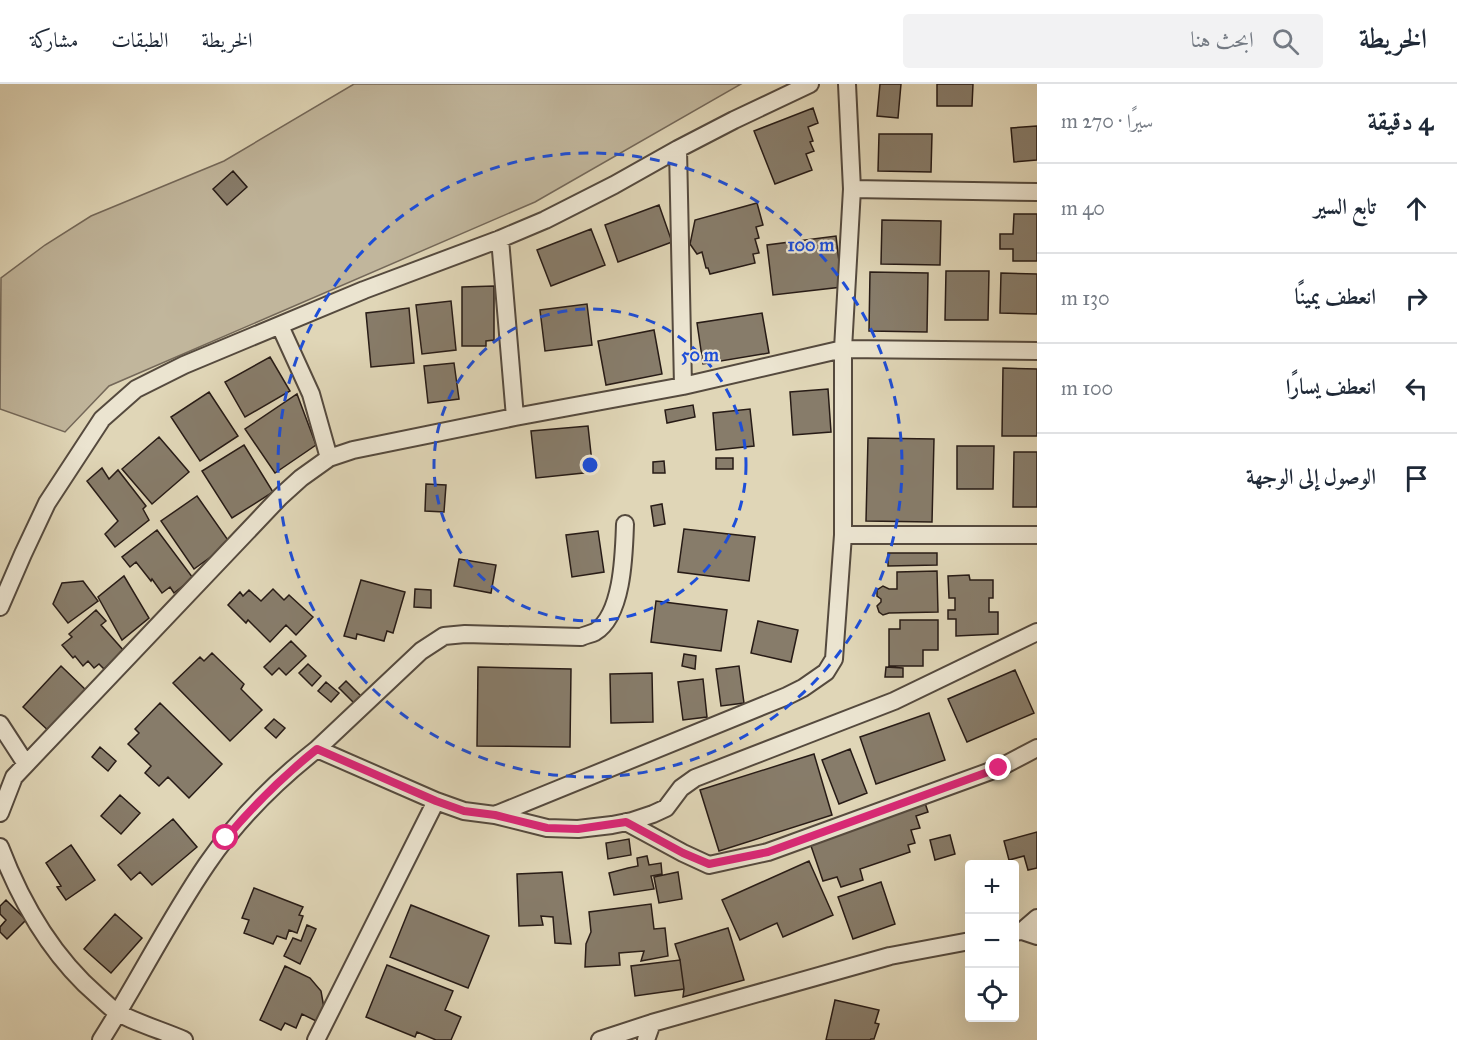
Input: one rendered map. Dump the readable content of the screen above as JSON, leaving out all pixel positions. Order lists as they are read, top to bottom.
{
  "page": {
    "header": "الخريطة",
    "search": "ابحث هنا",
    "nav": ["الخريطة", "الطبقات", "مشاركة"],
    "heading": ["4 دقيقة", "سيرًا · 270 m"],
    "list": [
      ["تابع السير", "40 m"],
      ["انعطف يمينًا", "130 m"],
      ["انعطف يسارًا", "100 m"],
      "الوصول إلى الوجهة"
    ],
    "map_buttons": ["+", "−"]
  },
  "rings": ["100 m", "50 m"]
}
